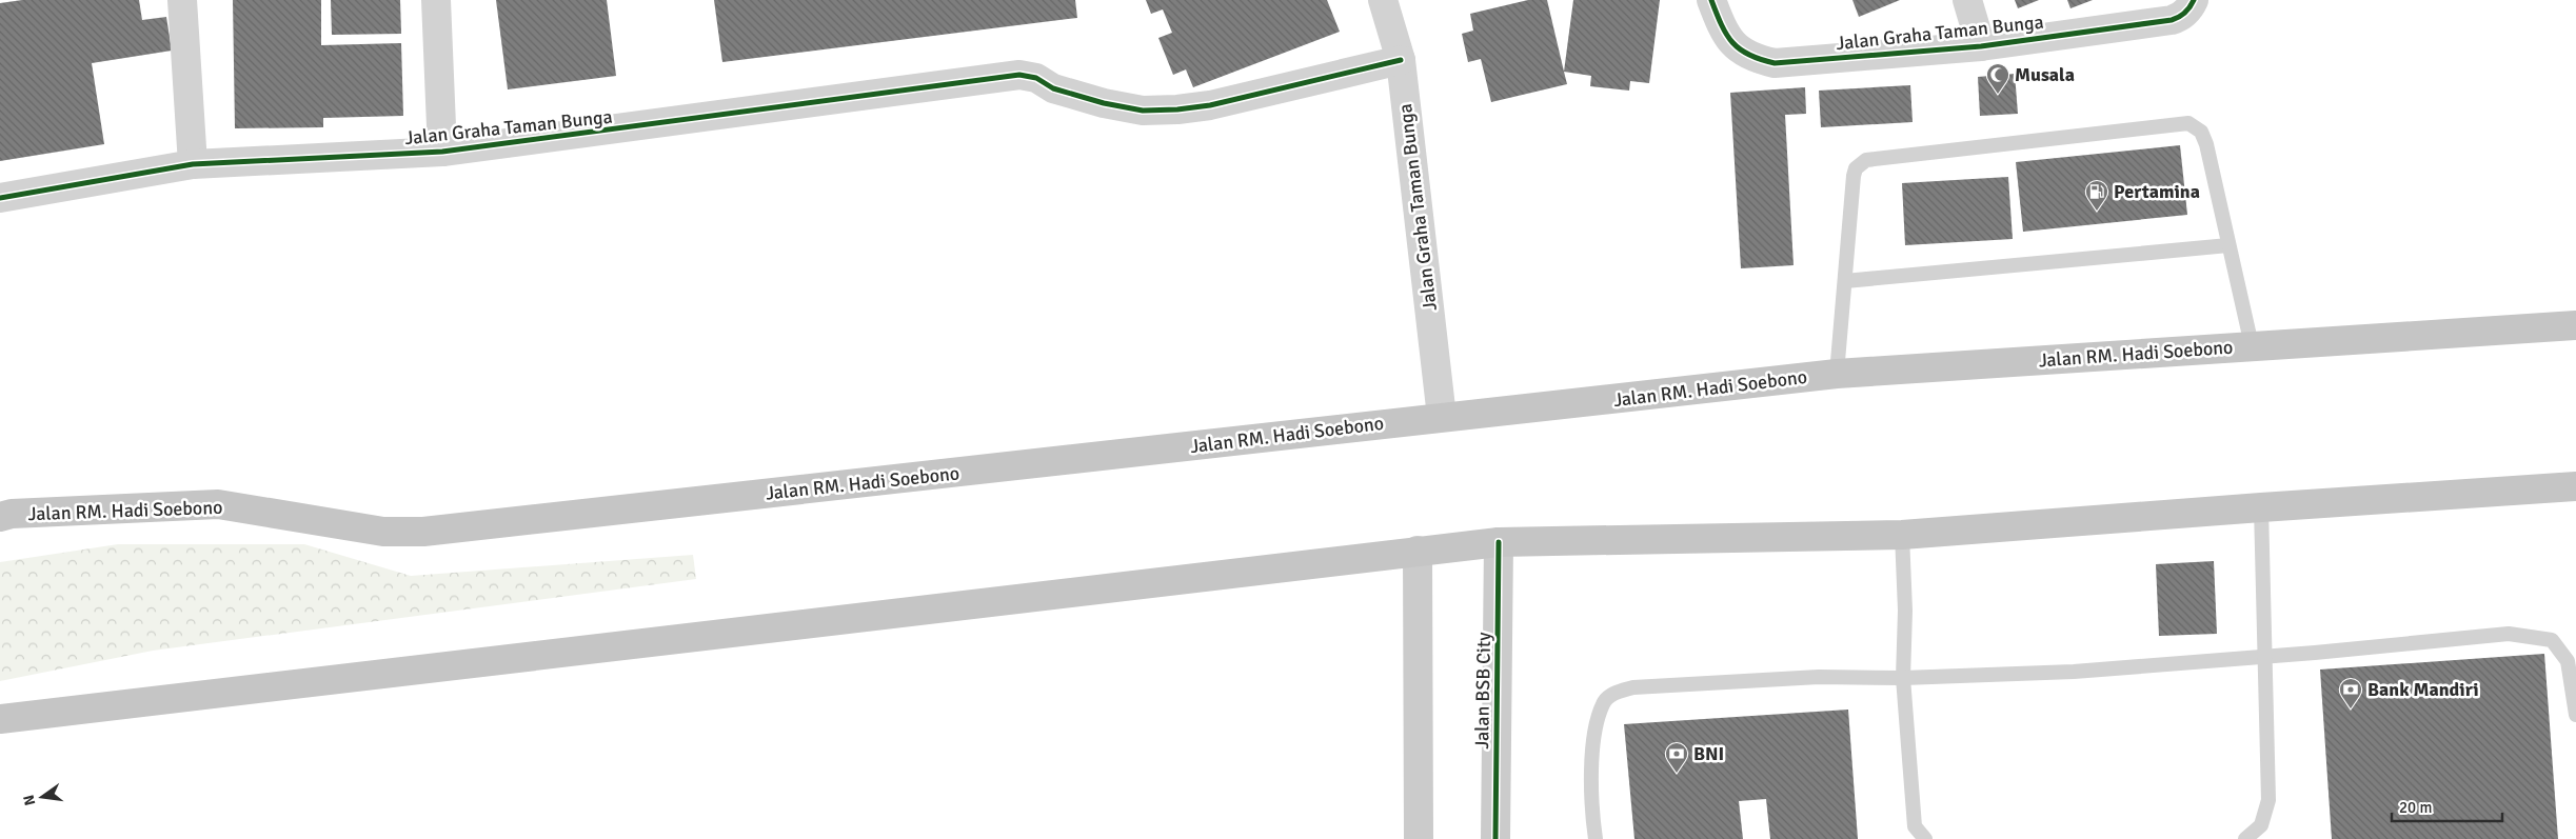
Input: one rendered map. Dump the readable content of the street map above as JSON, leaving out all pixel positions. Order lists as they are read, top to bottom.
{
  "streets": {
    "main road": ["Jalan RM. Hadi Soebono"],
    "street": ["Jalan Graha Taman Bunga", "Jalan BSB City"]
  },
  "crossings": [
    ["Jalan Graha Taman Bunga", "Jalan RM. Hadi Soebono"]
  ],
  "places": {
    "mosque": ["Musala"],
    "fuel station": ["Pertamina"],
    "bank": ["Bank Mandiri", "BNI"]
  },
  "scale_bar": "20 m",
  "north": "left"
}
